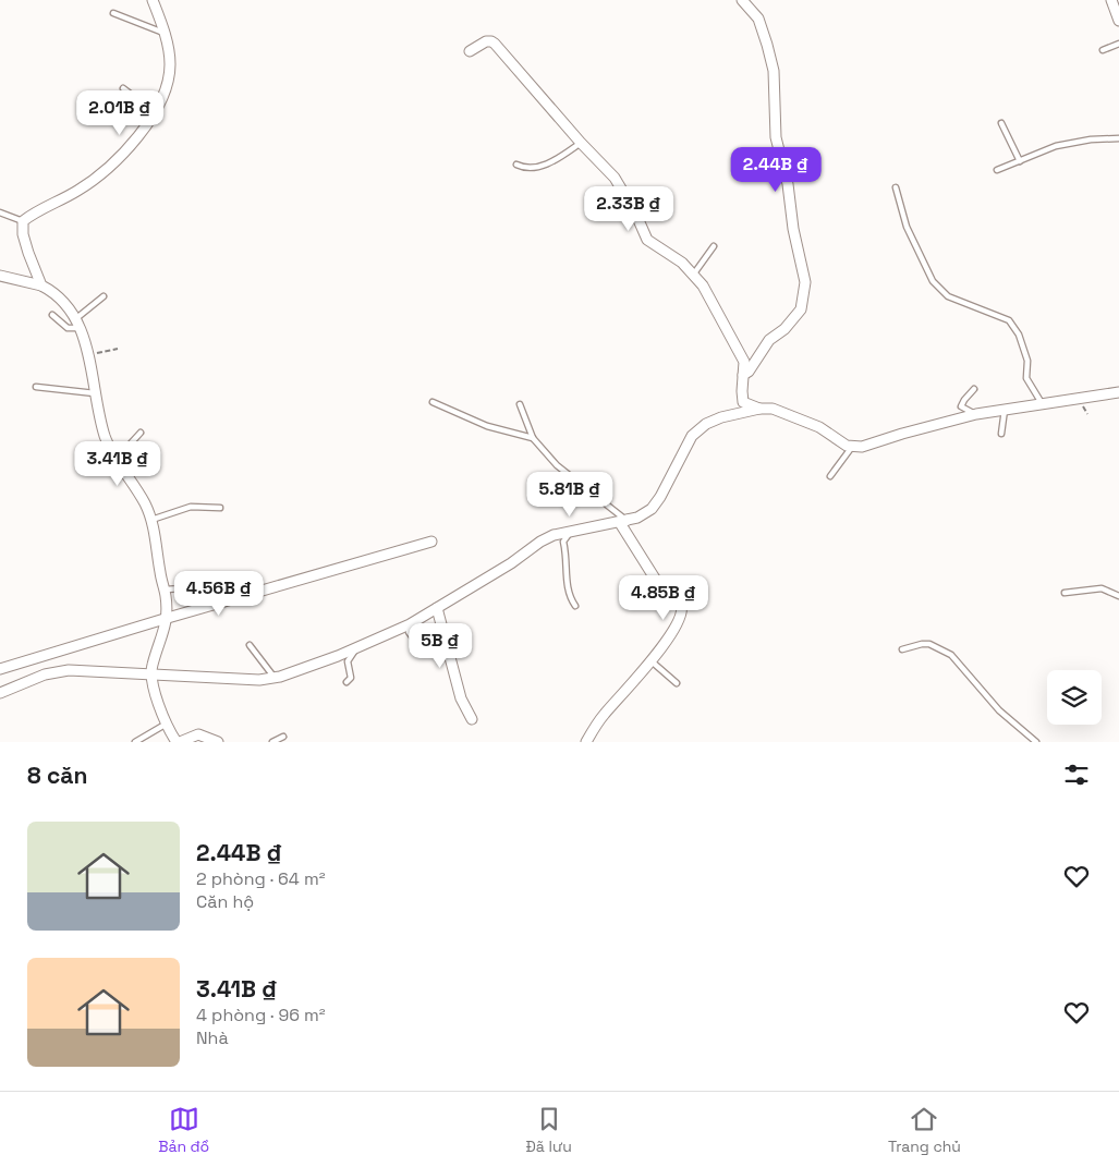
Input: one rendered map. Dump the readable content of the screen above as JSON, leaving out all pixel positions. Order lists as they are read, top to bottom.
{
  "page": {
    "price": [
      "2.01B ₫",
      "2.44B ₫",
      "2.33B ₫",
      "3.41B ₫",
      "5.81B ₫",
      "4.56B ₫",
      "4.85B ₫",
      "5B ₫"
    ],
    "heading": "8 căn",
    "list": [
      {
        "name": "2.44B ₫",
        "note": "2 phòng · 64 m² · Căn hộ"
      },
      {
        "name": "3.41B ₫",
        "note": "4 phòng · 96 m² · Nhà"
      }
    ],
    "tabs": ["Bản đồ", "Đã lưu", "Trang chủ"]
  }
}
